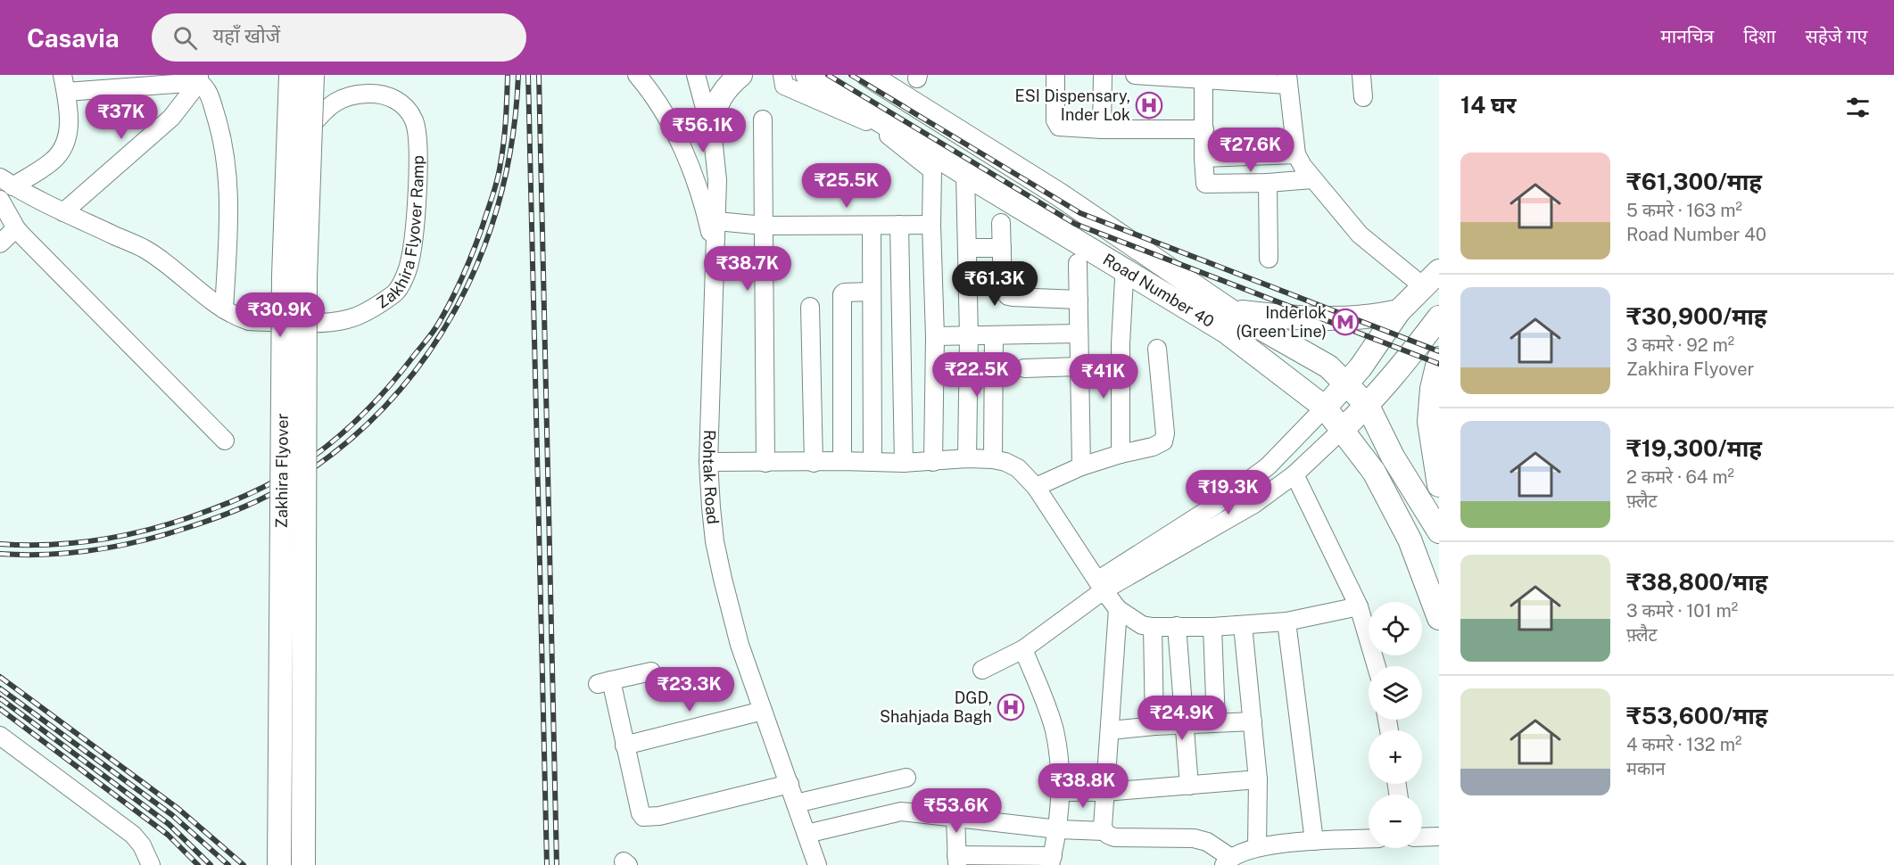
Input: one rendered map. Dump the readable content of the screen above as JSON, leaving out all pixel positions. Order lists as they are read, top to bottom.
{
  "streets": {
    "main road": ["Road Number 40", "Zakhira Flyover"],
    "street": ["Zakhira Flyover Ramp", "Rohtak Road"]
  },
  "crossings": [
    ["Zakhira Flyover Ramp", "Zakhira Flyover"]
  ],
  "places": {
    "hospital": ["ESI Dispensary, Inder Lok", "DGD, Shahjada Bagh"],
    "metro station": ["Inderlok (Green Line)"]
  },
  "page": {
    "header": "Casavia",
    "search": "यहाँ खोजें",
    "nav": ["मानचित्र", "दिशा", "सहेजे गए"],
    "heading": "14 घर",
    "price": [
      "₹37K",
      "₹56.1K",
      "₹27.6K",
      "₹25.5K",
      "₹38.7K",
      "₹61.3K",
      "₹30.9K",
      "₹22.5K",
      "₹41K",
      "₹19.3K",
      "₹23.3K",
      "₹24.9K",
      "₹38.8K",
      "₹53.6K"
    ],
    "list": [
      {
        "name": "₹61,300/माह",
        "note": "5 कमरे · 163 m² · Road Number 40"
      },
      {
        "name": "₹30,900/माह",
        "note": "3 कमरे · 92 m² · Zakhira Flyover"
      },
      {
        "name": "₹19,300/माह",
        "note": "2 कमरे · 64 m² · फ़्लैट"
      },
      {
        "name": "₹38,800/माह",
        "note": "3 कमरे · 101 m² · फ़्लैट"
      },
      {
        "name": "₹53,600/माह",
        "note": "4 कमरे · 132 m² · मकान"
      }
    ],
    "map_buttons": ["+", "−"]
  }
}
